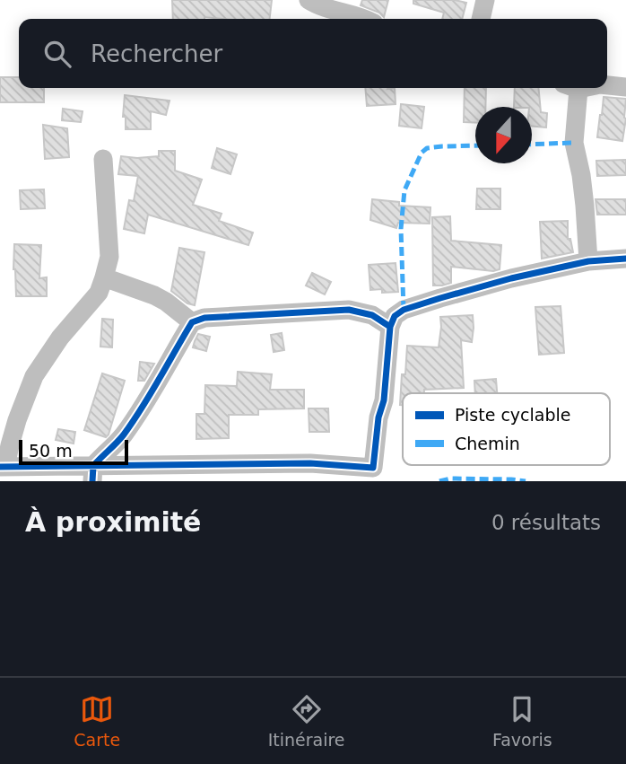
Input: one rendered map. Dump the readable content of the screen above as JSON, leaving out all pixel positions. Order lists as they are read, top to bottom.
{
  "legend": ["Piste cyclable", "Chemin"],
  "scale_bar": "50 m",
  "north": "bottom",
  "page": {
    "search": "Rechercher",
    "scale": "50 m",
    "heading": ["À proximité", "0 résultats"],
    "nav": ["Carte", "Itinéraire", "Favoris"]
  }
}
